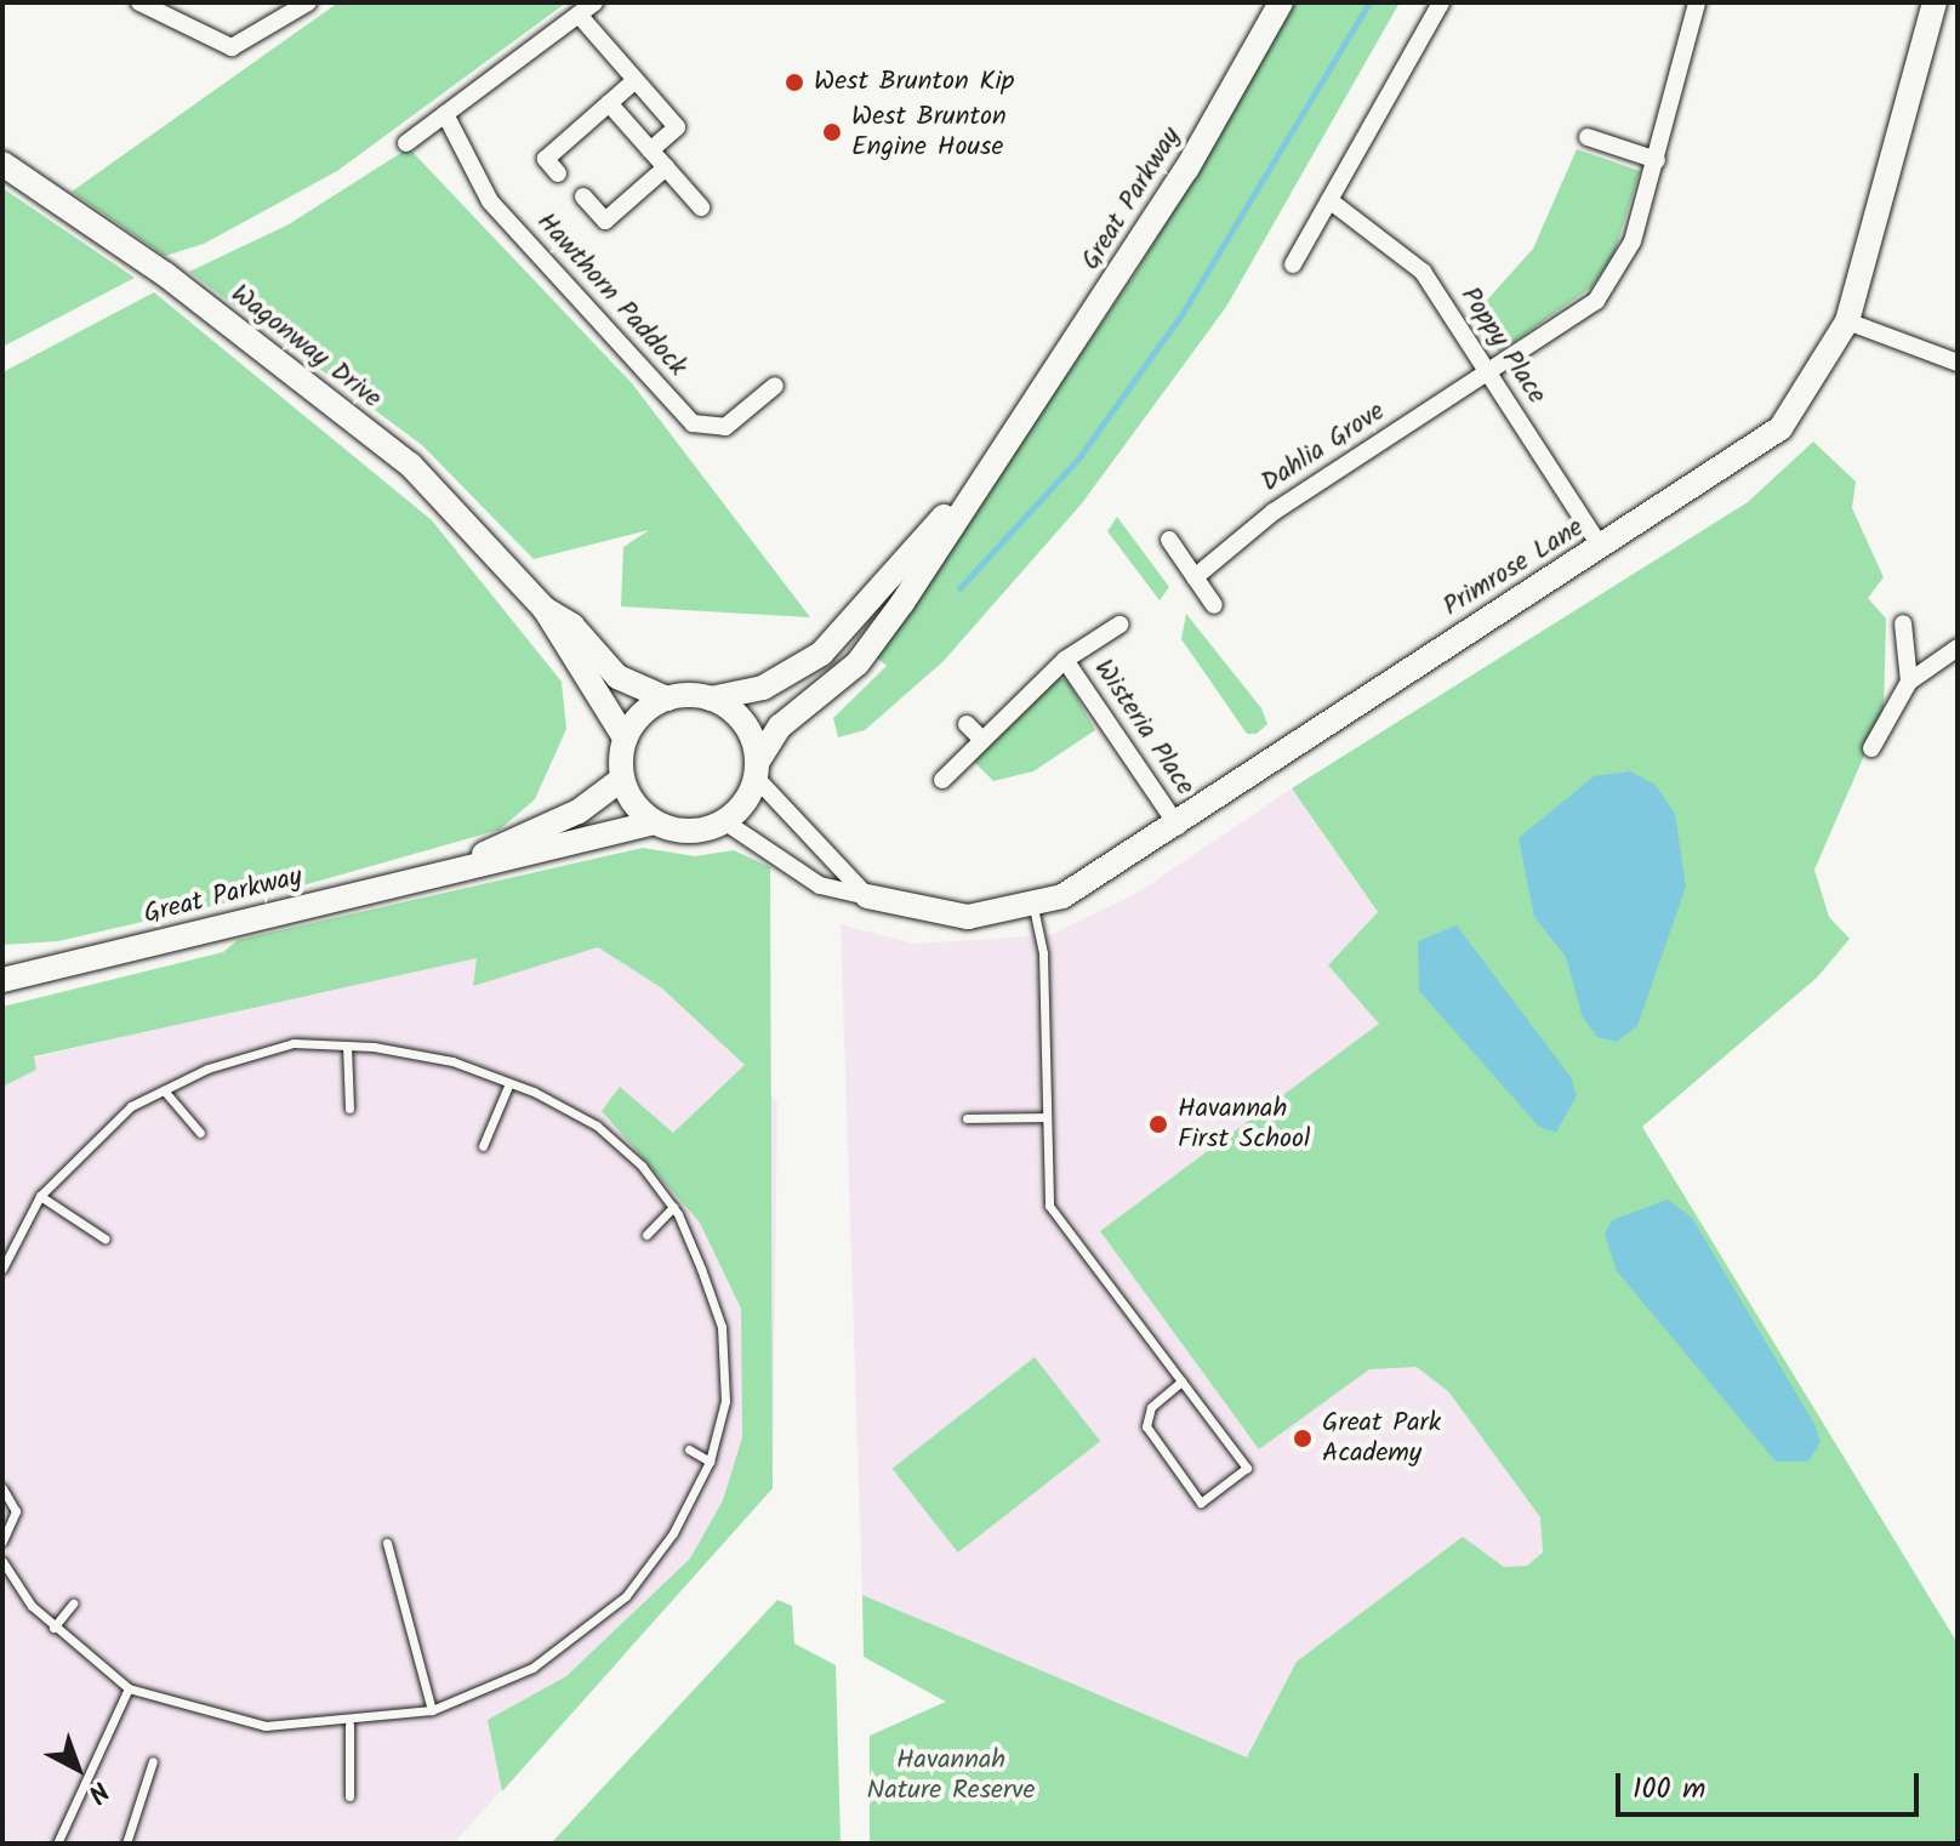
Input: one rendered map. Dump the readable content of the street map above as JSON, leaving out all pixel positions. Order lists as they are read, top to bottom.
{
  "streets": {
    "street": [
      "Great Parkway",
      "Hawthorn Paddock",
      "Poppy Place",
      "Wagonway Drive",
      "Dahlia Grove",
      "Primrose Lane",
      "Wisteria Place"
    ]
  },
  "crossings": [
    ["Great Parkway", "Wagonway Drive"],
    ["Great Parkway", "Primrose Lane"],
    ["Poppy Place", "Dahlia Grove"],
    ["Poppy Place", "Primrose Lane"],
    ["Wagonway Drive", "Primrose Lane"],
    ["Primrose Lane", "Wisteria Place"]
  ],
  "parks": ["Havannah Nature Reserve"],
  "places": [
    "West Brunton Kip",
    "West Brunton Engine House",
    "Havannah First School",
    "Great Park Academy"
  ],
  "scale_bar": "100 m",
  "north": "bottom right"
}
